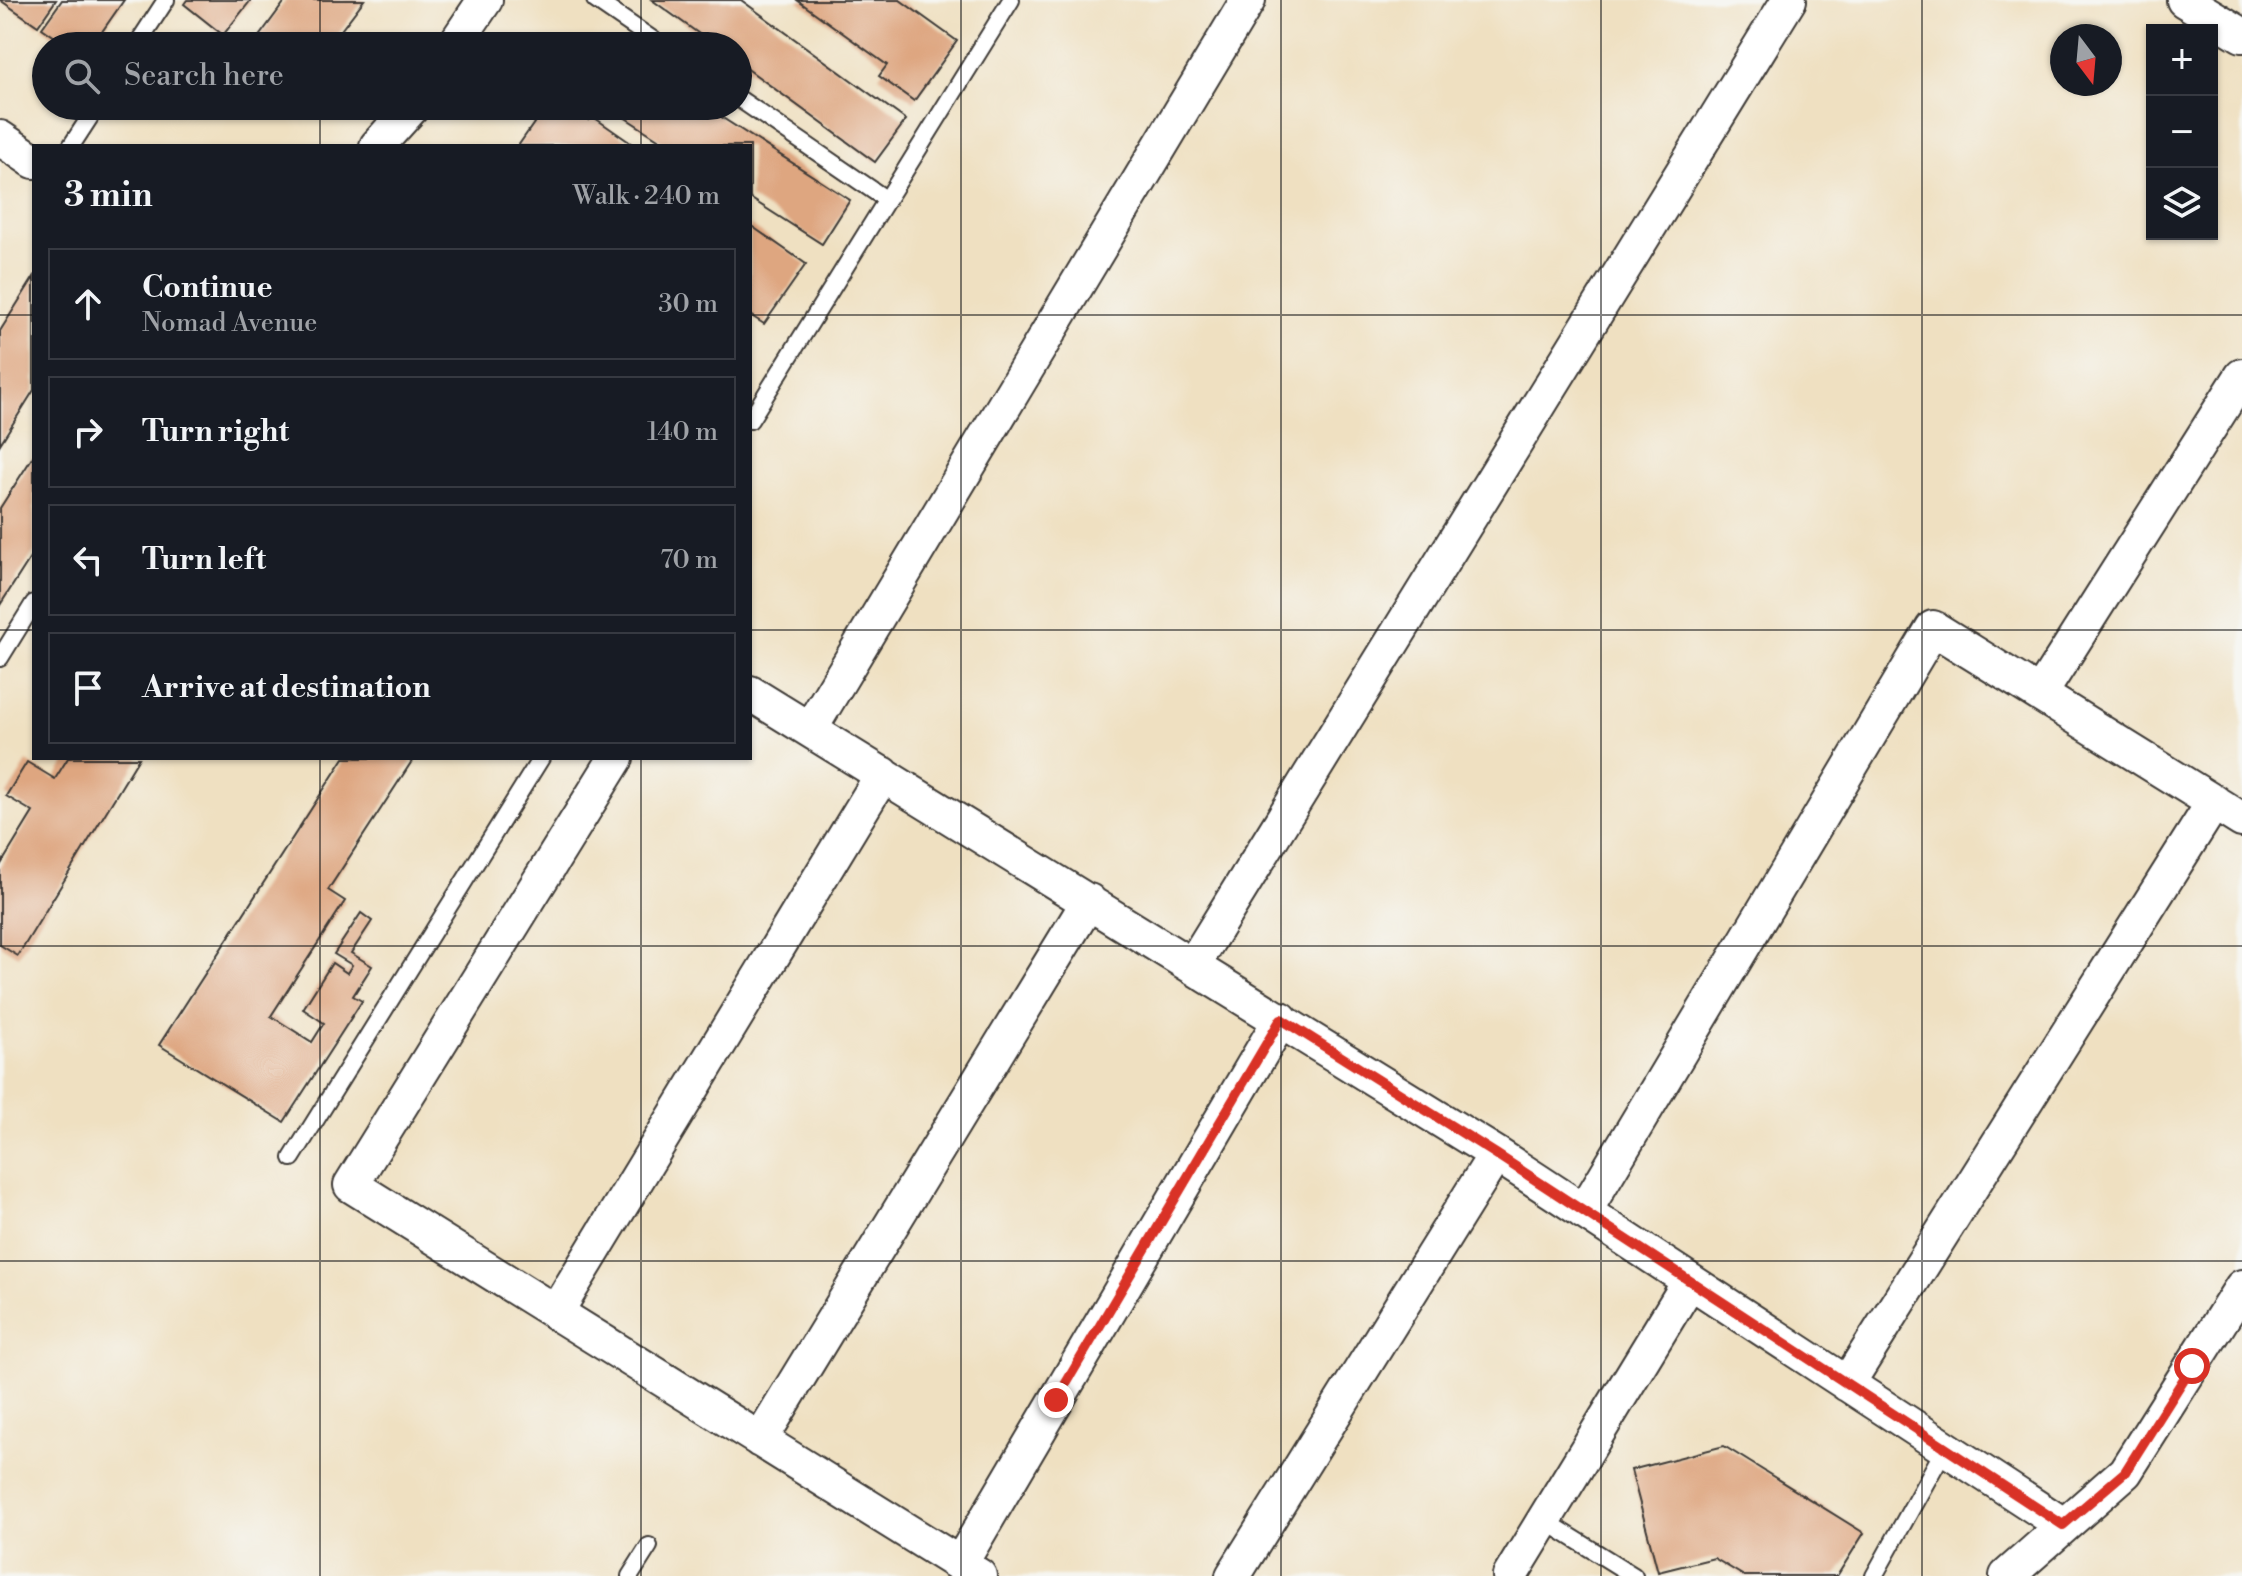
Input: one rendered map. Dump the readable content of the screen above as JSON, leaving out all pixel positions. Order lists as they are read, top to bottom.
{
  "north": "bottom",
  "page": {
    "map_buttons": ["+", "−"],
    "search": "Search here",
    "heading": ["3 min", "Walk · 240 m"],
    "list": [
      ["Continue", "Nomad Avenue", "30 m"],
      ["Turn right", "140 m"],
      ["Turn left", "70 m"],
      "Arrive at destination"
    ]
  }
}
